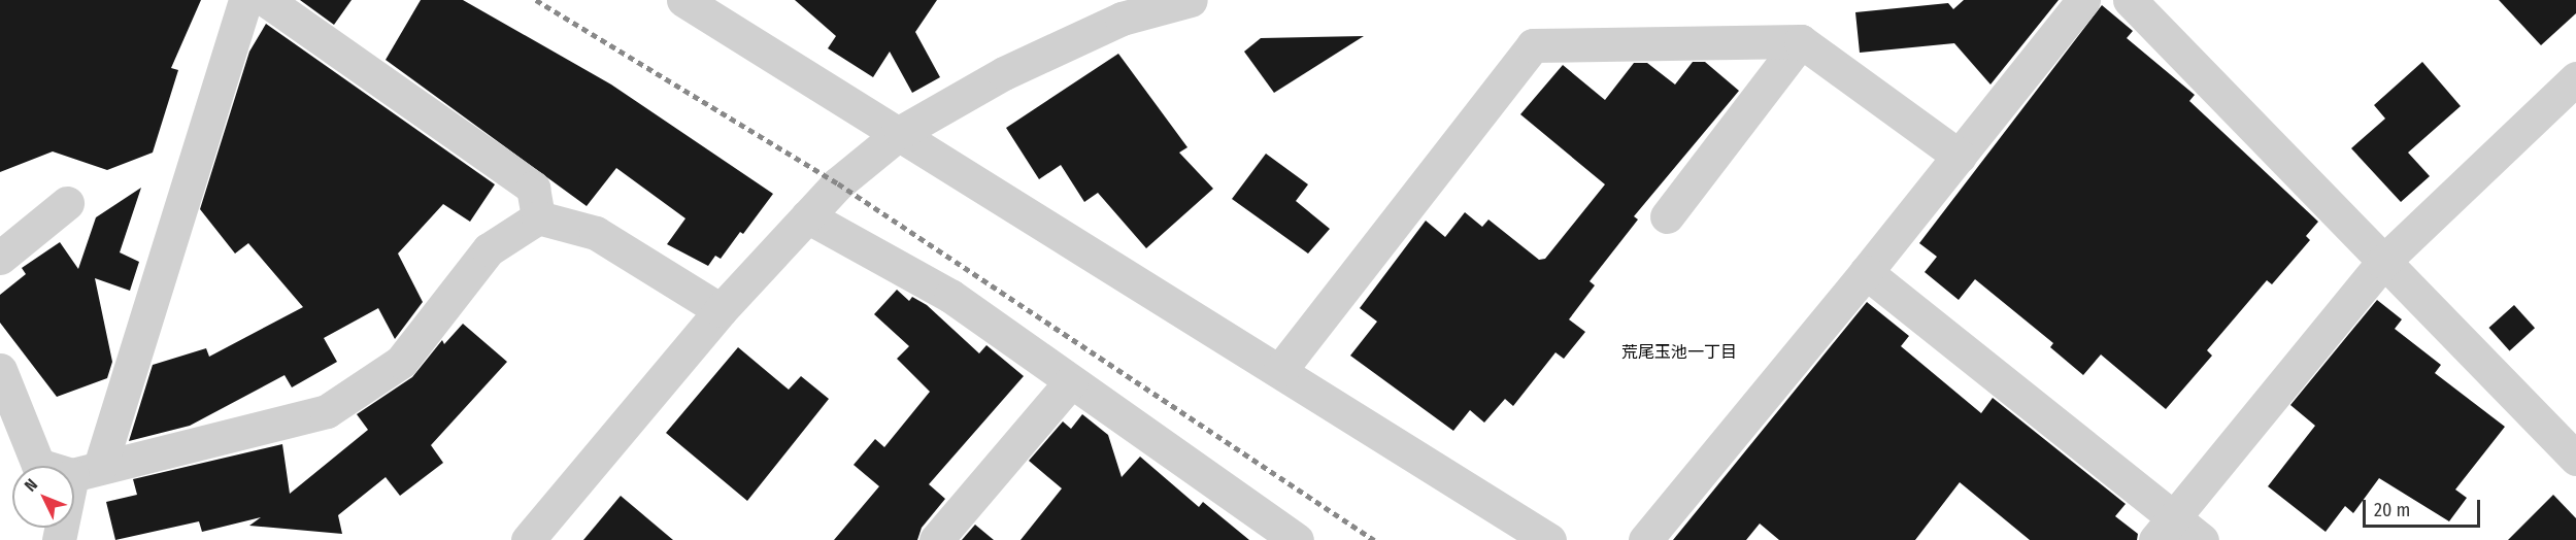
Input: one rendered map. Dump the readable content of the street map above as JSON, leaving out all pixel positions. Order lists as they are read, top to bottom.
{
  "districts": ["荒尾玉池一丁目"],
  "scale_bar": "20 m",
  "north": "top left"
}
